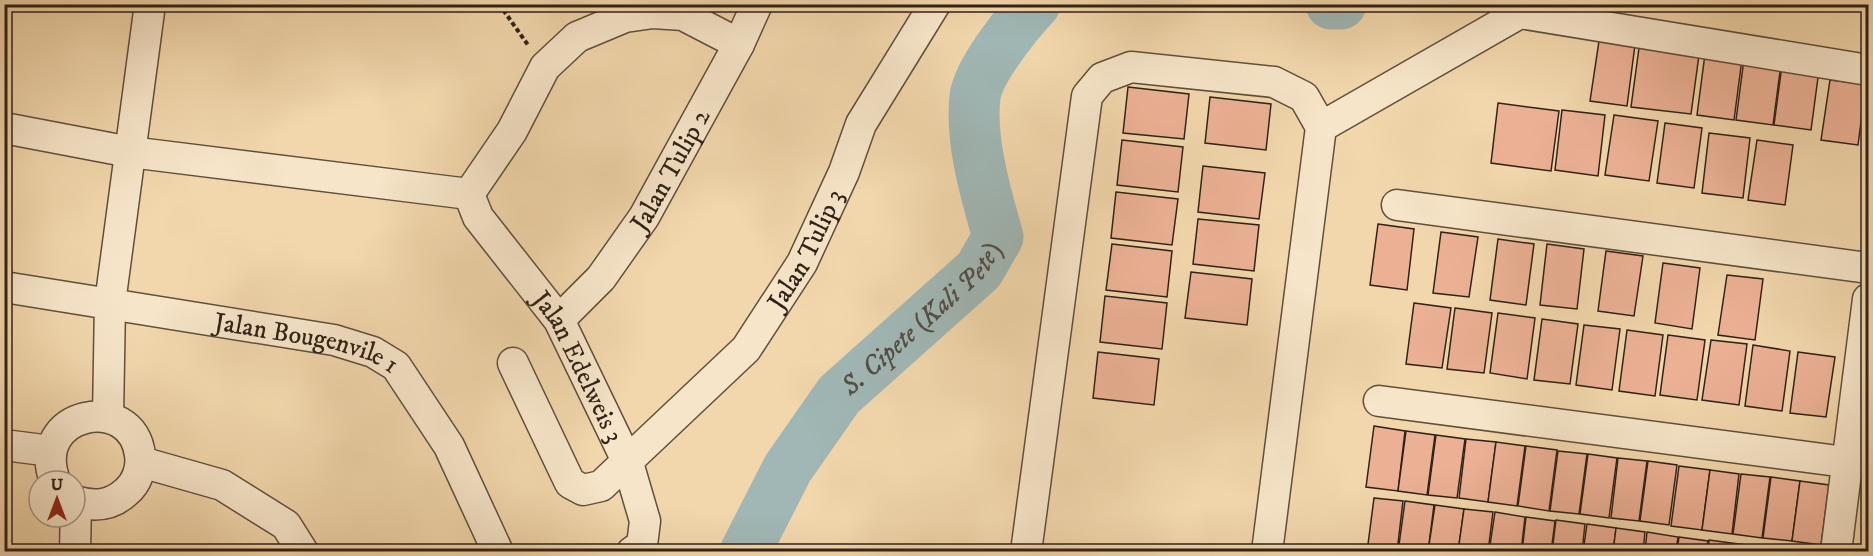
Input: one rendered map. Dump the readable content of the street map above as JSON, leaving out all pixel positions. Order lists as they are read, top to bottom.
{
  "streets": {
    "street": [
      "Jalan Tulip 2",
      "Jalan Tulip 3",
      "Jalan Bougenvile 1",
      "Jalan Edelweis 3"
    ]
  },
  "crossings": [
    ["Jalan Tulip 2", "Jalan Edelweis 3"],
    ["Jalan Tulip 3", "Jalan Edelweis 3"]
  ],
  "water": ["S. Cipete (Kali Pete)"],
  "north": "top"
}
